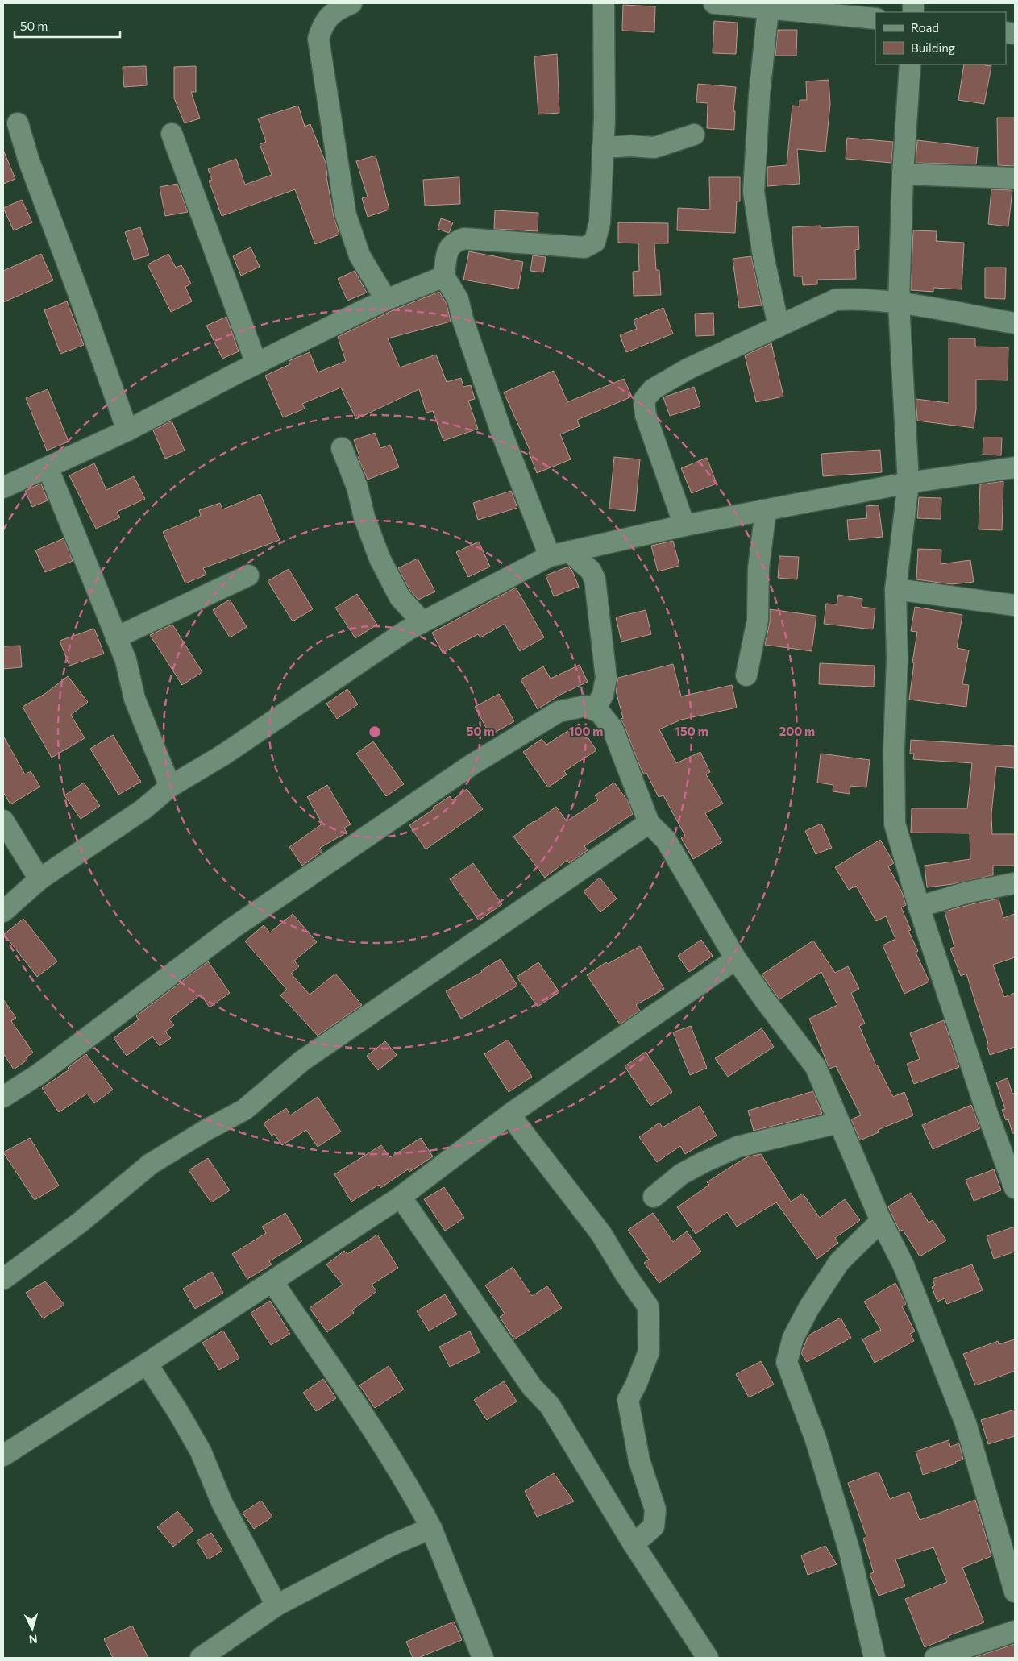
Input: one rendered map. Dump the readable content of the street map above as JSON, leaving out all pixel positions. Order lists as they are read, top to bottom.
{
  "legend": ["Road", "Building"],
  "scale_bar": "50 m",
  "north": "bottom",
  "rings": [
    "50 m",
    "100 m",
    "150 m",
    "200 m"
  ]
}
